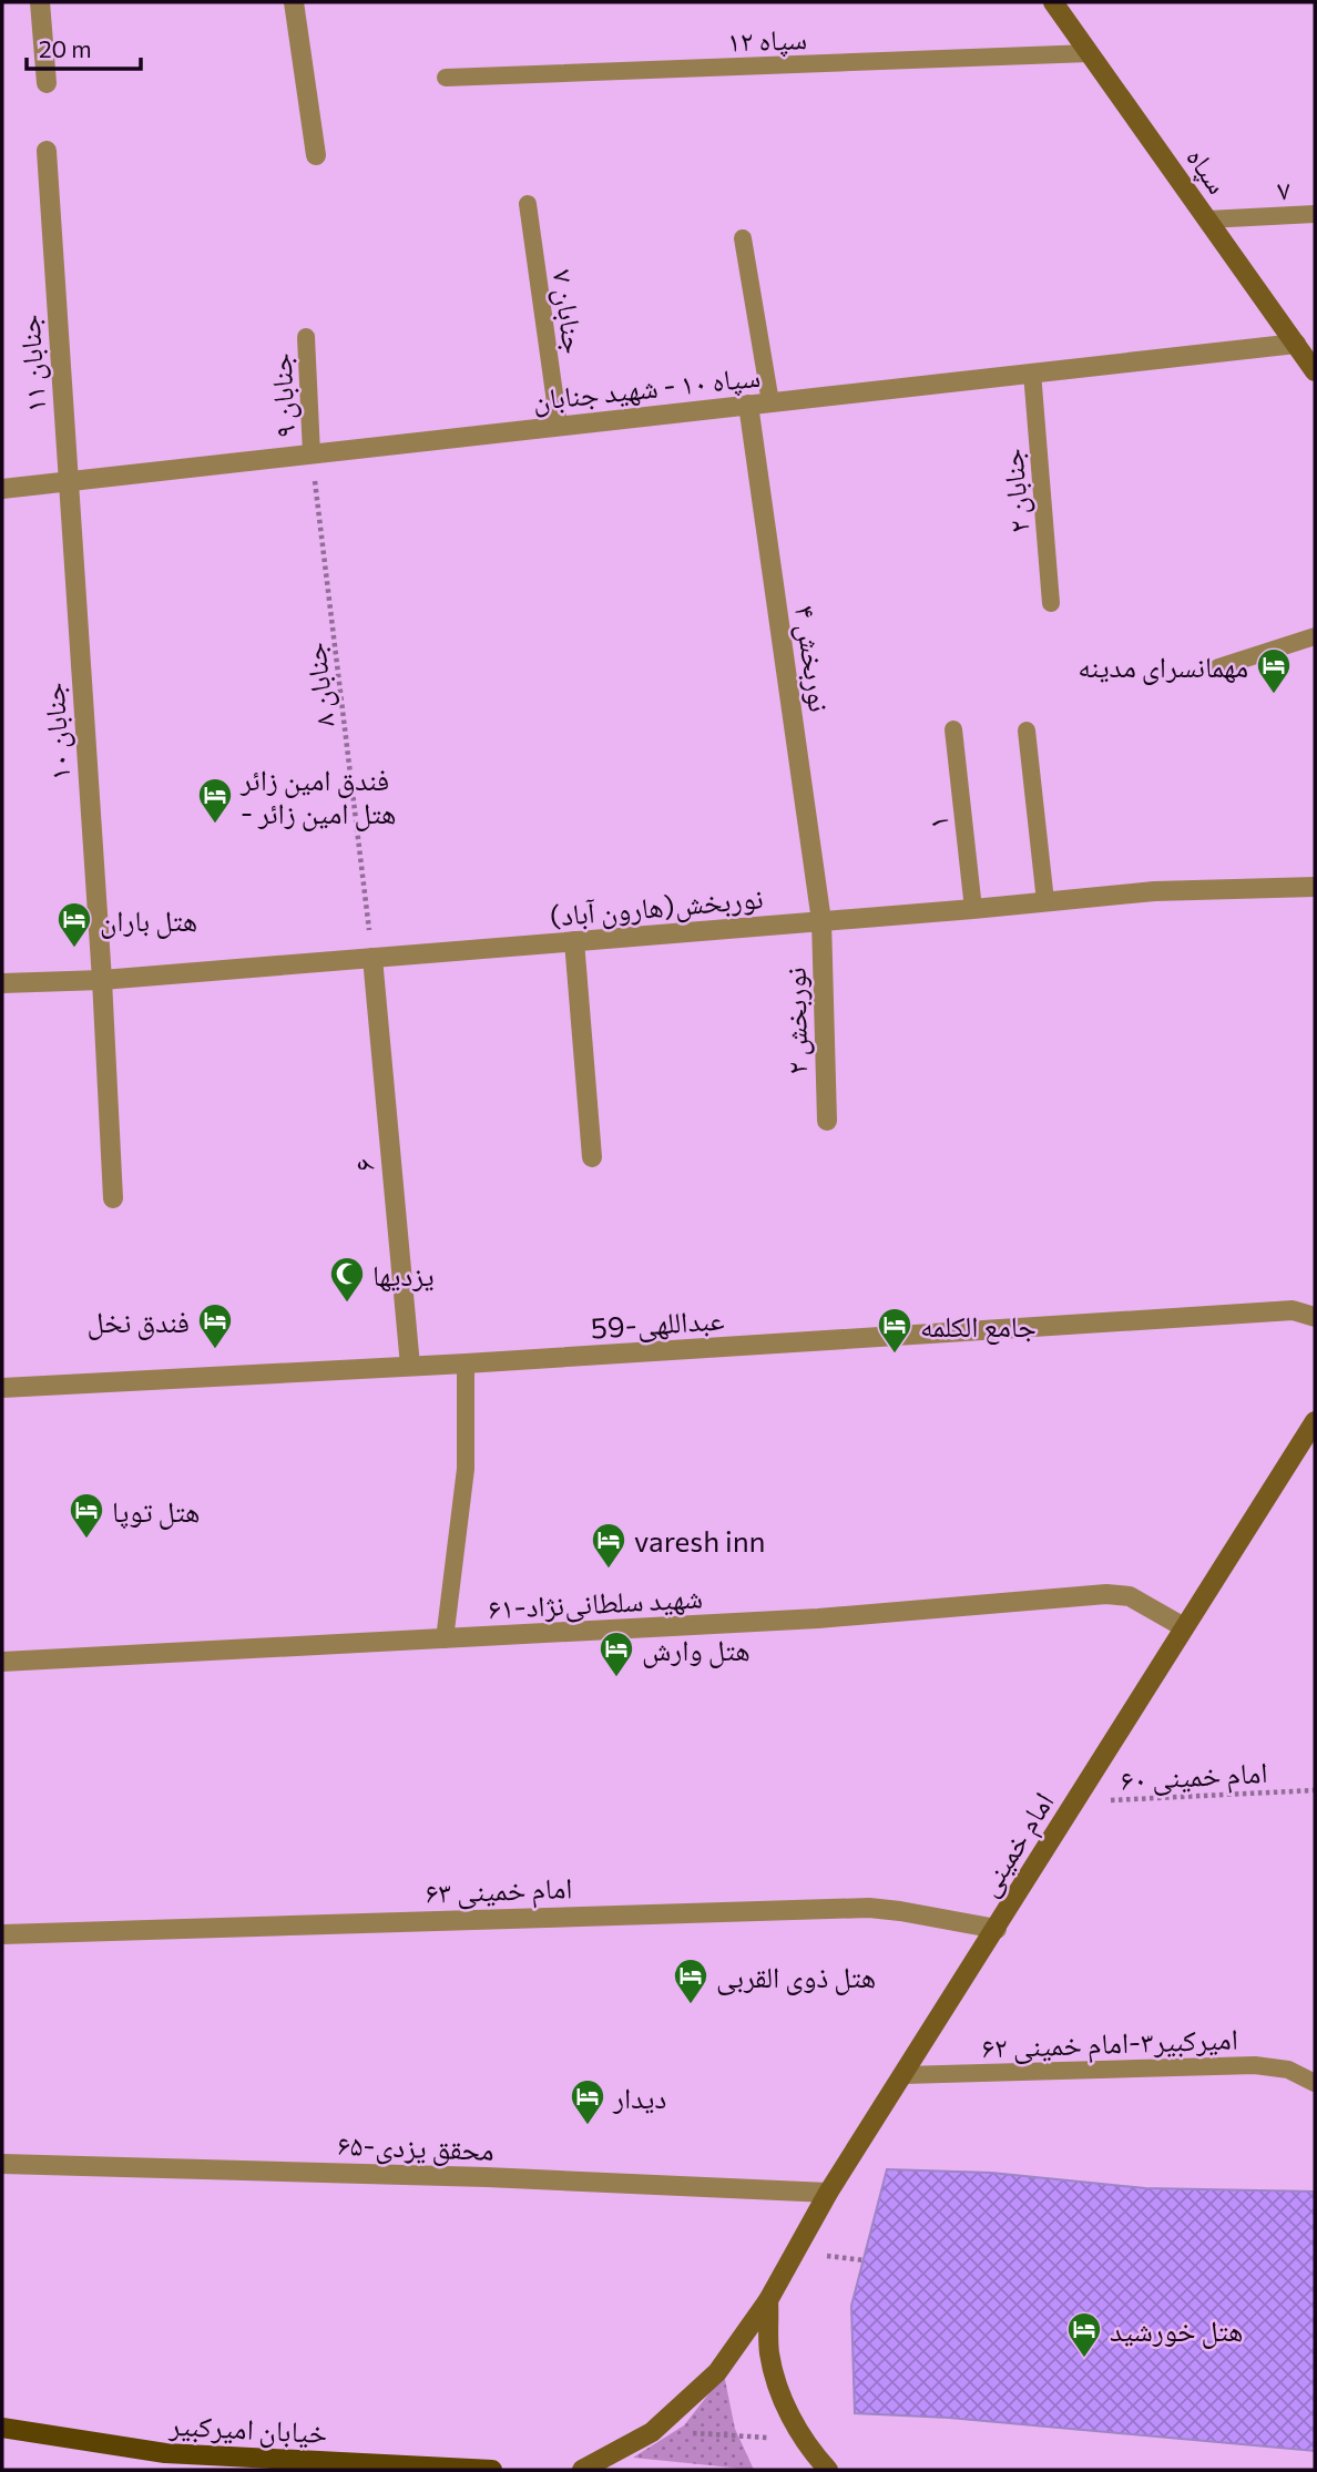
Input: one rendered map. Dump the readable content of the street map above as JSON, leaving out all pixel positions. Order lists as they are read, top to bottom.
{
  "streets": {
    "main road": ["سپاه", "امام خمینی", "خیابان امیرکبیر"],
    "street": [
      "جنابان ۱۱",
      "سپاه ۱۰ - شهید جنابان",
      "نوربخش ۴",
      "جنابان ۱۰",
      "نوربخش(هارون آباد)",
      "نوربخش ۲",
      "۶",
      "عبداللهی-59",
      "شهید سلطانی‌نژاد-۶۱",
      "امام خمینی ۶۳",
      "محقق یزدی-۶۵"
    ],
    "lane": [
      "سپاه ۱۲",
      "۷",
      "جنابان ۷",
      "جنابان ۹",
      "جنابان ۲",
      "۱",
      "امیرکبیر۳-امام خمینی ۶۲"
    ],
    "path": ["جنابان ۸", "امام خمینی ۶۰"]
  },
  "crossings": [
    ["سپاه ۱۲", "سپاه"],
    ["سپاه", "۷"],
    ["سپاه", "سپاه ۱۰ - شهید جنابان"],
    ["جنابان ۷", "سپاه ۱۰ - شهید جنابان"],
    ["جنابان ۱۱", "سپاه ۱۰ - شهید جنابان"],
    ["جنابان ۱۱", "جنابان ۱۰"],
    ["سپاه ۱۰ - شهید جنابان", "جنابان ۹"],
    ["سپاه ۱۰ - شهید جنابان", "جنابان ۲"],
    ["سپاه ۱۰ - شهید جنابان", "نوربخش ۴"],
    ["سپاه ۱۰ - شهید جنابان", "جنابان ۸"],
    ["سپاه ۱۰ - شهید جنابان", "جنابان ۱۰"],
    ["جنابان ۹", "جنابان ۸"],
    ["نوربخش ۴", "نوربخش(هارون آباد)"],
    ["نوربخش ۴", "نوربخش ۲"],
    ["جنابان ۸", "نوربخش(هارون آباد)"],
    ["جنابان ۸", "۶"],
    ["جنابان ۱۰", "نوربخش(هارون آباد)"],
    ["۱", "نوربخش(هارون آباد)"],
    ["نوربخش(هارون آباد)", "نوربخش ۲"],
    ["نوربخش(هارون آباد)", "۶"],
    ["۶", "عبداللهی-59"],
    ["شهید سلطانی‌نژاد-۶۱", "امام خمینی"],
    ["امام خمینی ۶۰", "امام خمینی"],
    ["امام خمینی", "امام خمینی ۶۳"],
    ["امام خمینی", "امیرکبیر۳-امام خمینی ۶۲"],
    ["امام خمینی", "محقق یزدی-۶۵"]
  ],
  "places": {
    "hotel": [
      "مهمانسرای مدینه",
      "فندق امین زائر - هتل امین زائر",
      "هتل باران",
      "فندق نخل",
      "جامع الکلمه",
      "هتل توپا",
      "varesh inn",
      "هتل وارش",
      "هتل ذوی القربی",
      "ديدار",
      "هتل خورشید"
    ],
    "mosque": ["یزدیها"]
  },
  "scale_bar": "20 m"
}
